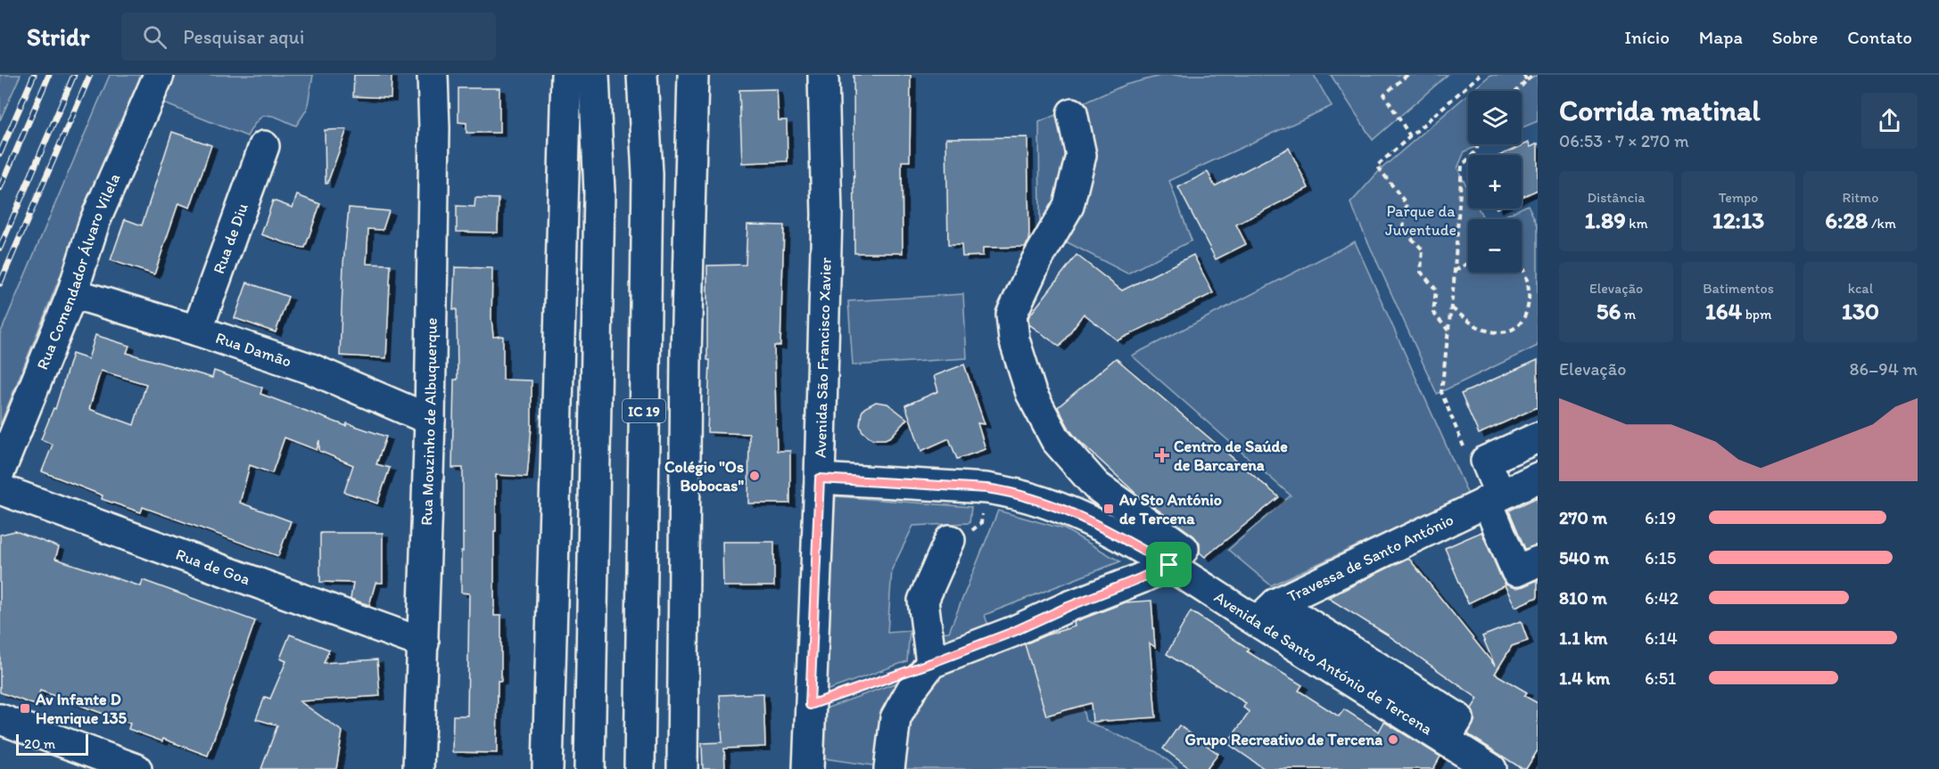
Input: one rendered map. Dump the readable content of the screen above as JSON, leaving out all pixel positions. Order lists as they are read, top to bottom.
{
  "streets": {
    "main road": [
      "Rua de Diu",
      "Rua Comendador Álvaro Vilela",
      "Rua Damão",
      "Avenida São Francisco Xavier",
      "IC 19",
      "Rua Mouzinho de Albuquerque",
      "Travessa de Santo António",
      "Rua de Goa",
      "Avenida de Santo António de Tercena"
    ]
  },
  "crossings": [
    ["Rua de Diu", "Rua Damão"],
    ["Rua Comendador Álvaro Vilela", "Rua Damão"],
    ["Rua Damão", "Rua Mouzinho de Albuquerque"],
    ["Avenida São Francisco Xavier", "Avenida de Santo António de Tercena"],
    ["Rua Mouzinho de Albuquerque", "Rua de Goa"],
    ["Travessa de Santo António", "Avenida de Santo António de Tercena"]
  ],
  "parks": ["Parque da Juventude"],
  "places": {
    "health": ["Centro de Saúde de Barcarena"],
    "other": ["Colégio \"Os Bobocas\"", "Grupo Recreativo de Tercena"],
    "transit": ["Av Sto António de Tercena", "Av Infante D Henrique 135"]
  },
  "scale_bar": "20 m",
  "page": {
    "header": "Stridr",
    "search": "Pesquisar aqui",
    "nav": [
      "Início",
      "Mapa",
      "Sobre",
      "Contato"
    ],
    "heading": ["Corrida matinal", "06:53 · 7 × 270 m"],
    "map_buttons": ["+", "−"],
    "stats": [
      ["Distância", "1.89 km"],
      ["Tempo", "12:13"],
      ["Ritmo", "6:28 /km"],
      ["Elevação", "56 m"],
      ["Batimentos", "164 bpm"],
      ["kcal", "130"]
    ],
    "chart": ["Elevação", "86–94 m"],
    "list": [
      {
        "name": "270 m",
        "note": "6:19"
      },
      {
        "name": "540 m",
        "note": "6:15"
      },
      {
        "name": "810 m",
        "note": "6:42"
      },
      {
        "name": "1.1 km",
        "note": "6:14"
      },
      {
        "name": "1.4 km",
        "note": "6:51"
      }
    ],
    "scale": "20 m"
  }
}
